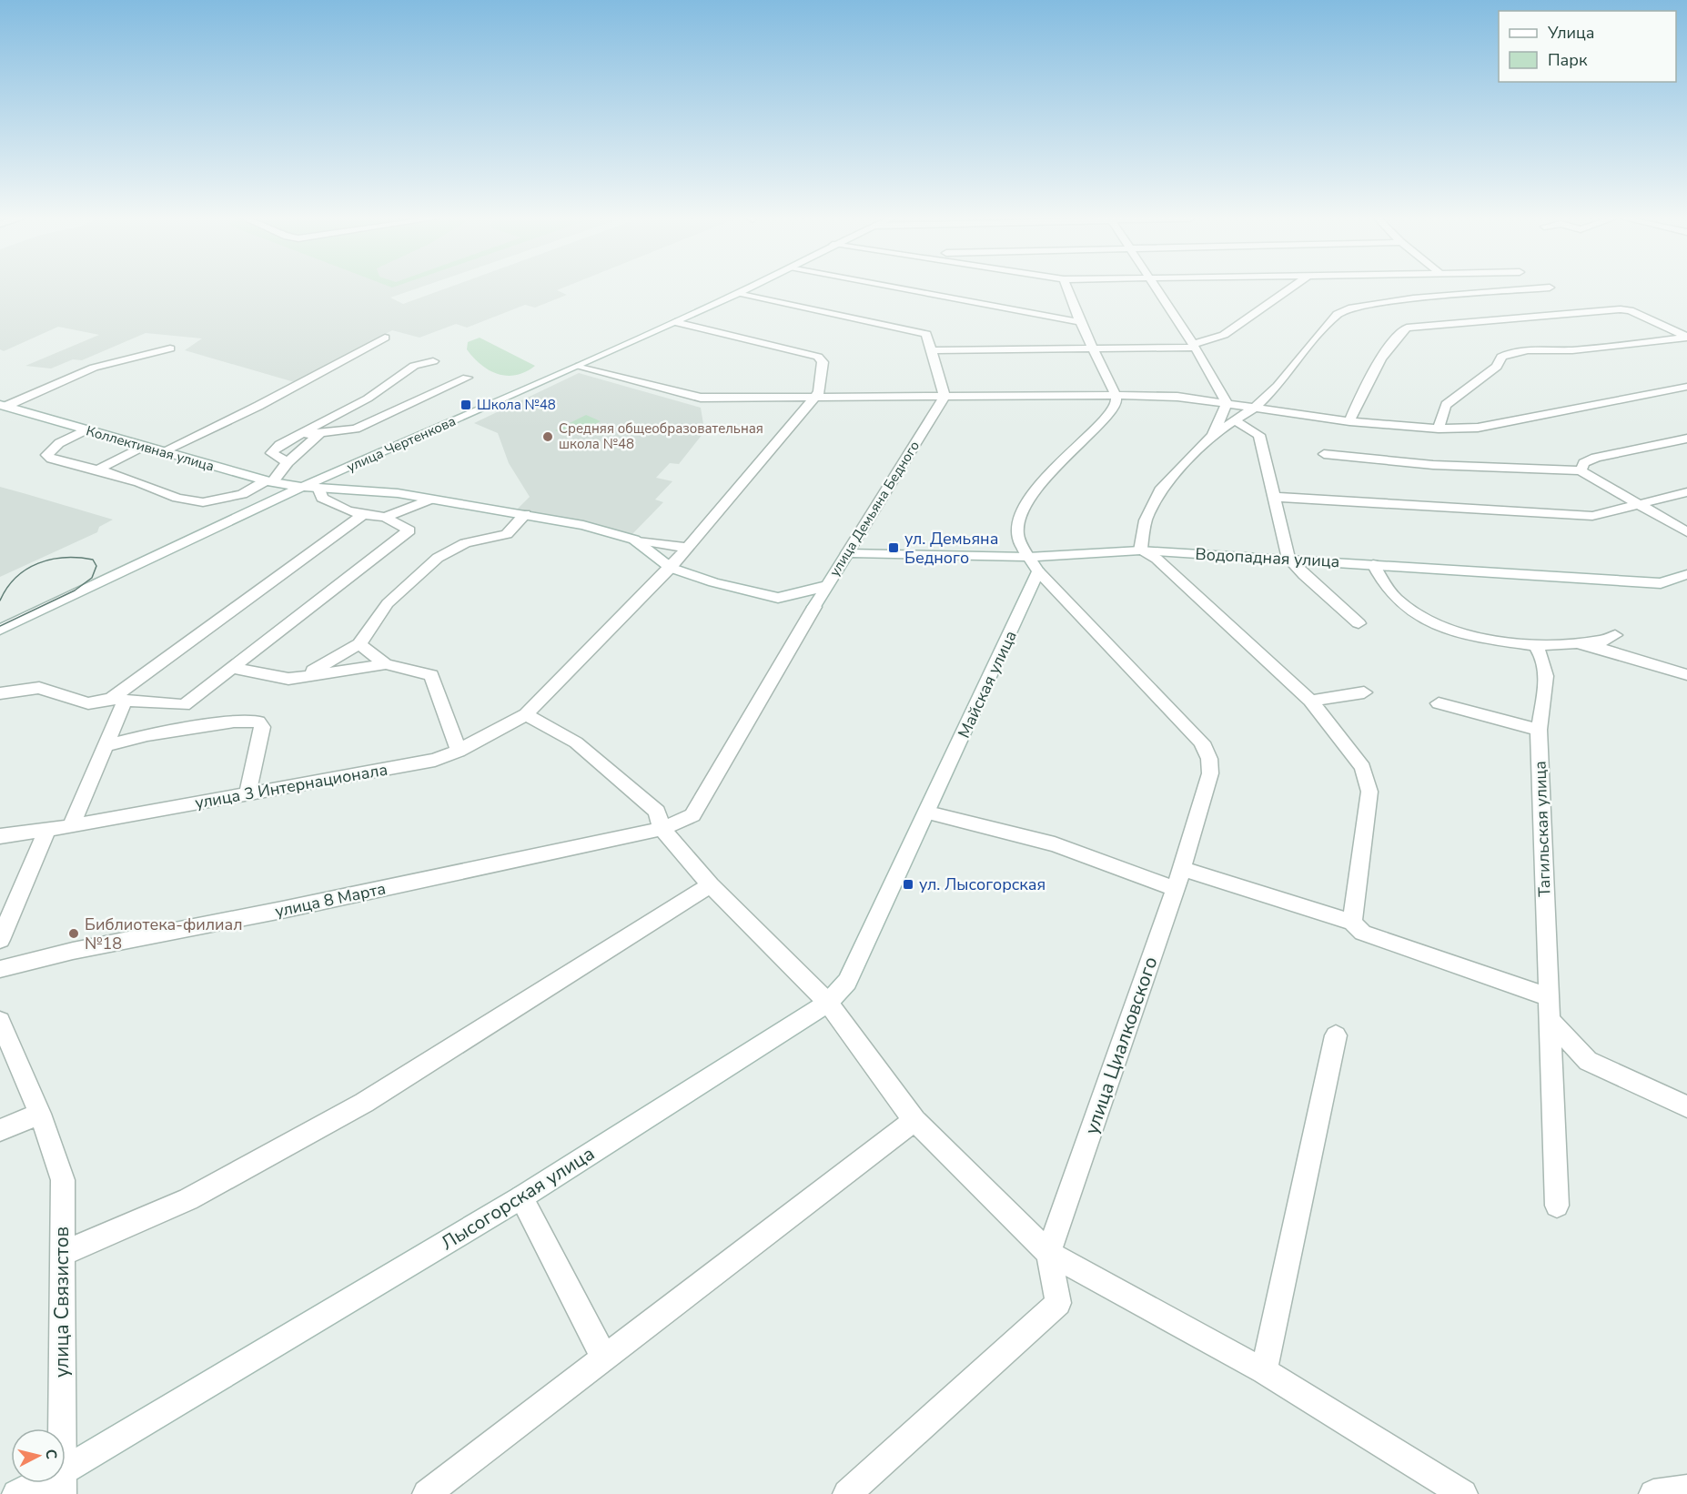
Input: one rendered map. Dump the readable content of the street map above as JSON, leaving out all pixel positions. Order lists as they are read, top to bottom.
{
  "streets": {
    "street": [
      "улица Чертенкова",
      "Коллективная улица",
      "улица Демьяна Бедного",
      "Водопадная улица",
      "Майская улица",
      "улица 3 Интернационала",
      "Тагильская улица",
      "улица 8 Марта",
      "улица Циалковского",
      "Лысогорская улица",
      "улица Связистов"
    ]
  },
  "crossings": [
    ["улица Чертенкова", "Коллективная улица"],
    ["улица Чертенкова", "улица 3 Интернационала"],
    ["улица Демьяна Бедного", "Водопадная улица"],
    ["улица Демьяна Бедного", "улица 8 Марта"],
    ["Водопадная улица", "Майская улица"],
    ["Водопадная улица", "улица Циалковского"],
    ["Майская улица", "улица Циалковского"],
    ["Майская улица", "Лысогорская улица"]
  ],
  "places": {
    "transit": ["Школа №48", "ул. Демьяна Бедного", "ул. Лысогорская"],
    "other": ["Средняя общеобразовательная школа №48", "Библиотека-филиал №18"]
  },
  "legend": ["Улица", "Парк"],
  "north": "right"
}
